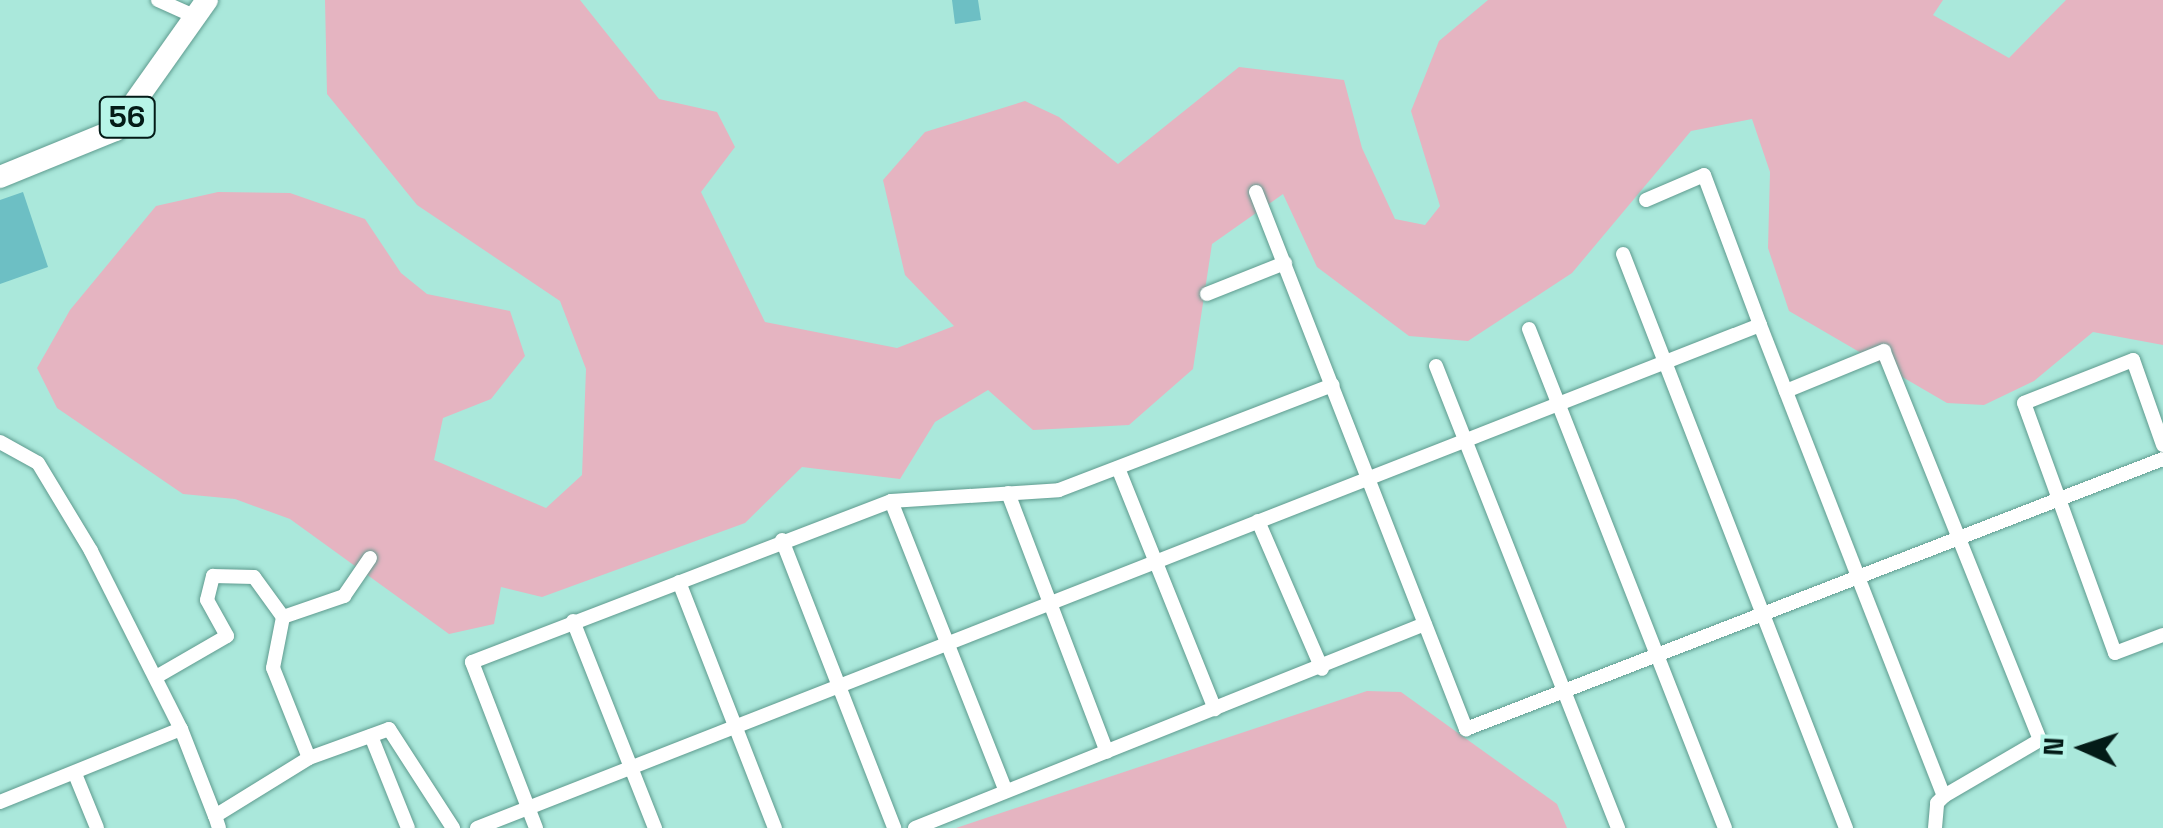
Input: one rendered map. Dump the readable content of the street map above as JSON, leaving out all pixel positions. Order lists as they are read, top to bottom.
{
  "streets": {
    "main road": ["56"]
  },
  "north": "left"
}
